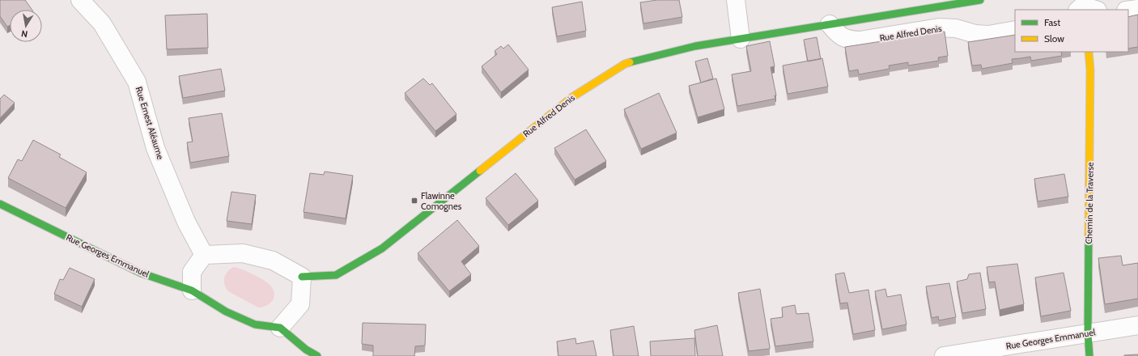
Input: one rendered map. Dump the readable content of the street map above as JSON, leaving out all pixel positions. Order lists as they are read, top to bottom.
{
  "streets": {
    "street": [
      "Rue Alfred Denis",
      "Rue Ernest Aléaume",
      "Chemin de la Traverse",
      "Rue Georges Emmanuel"
    ]
  },
  "crossings": [
    ["Chemin de la Traverse", "Rue Georges Emmanuel"]
  ],
  "places": {
    "transit": ["Flawinne Comognes"]
  },
  "legend": ["Fast", "Slow"],
  "north": "bottom"
}
